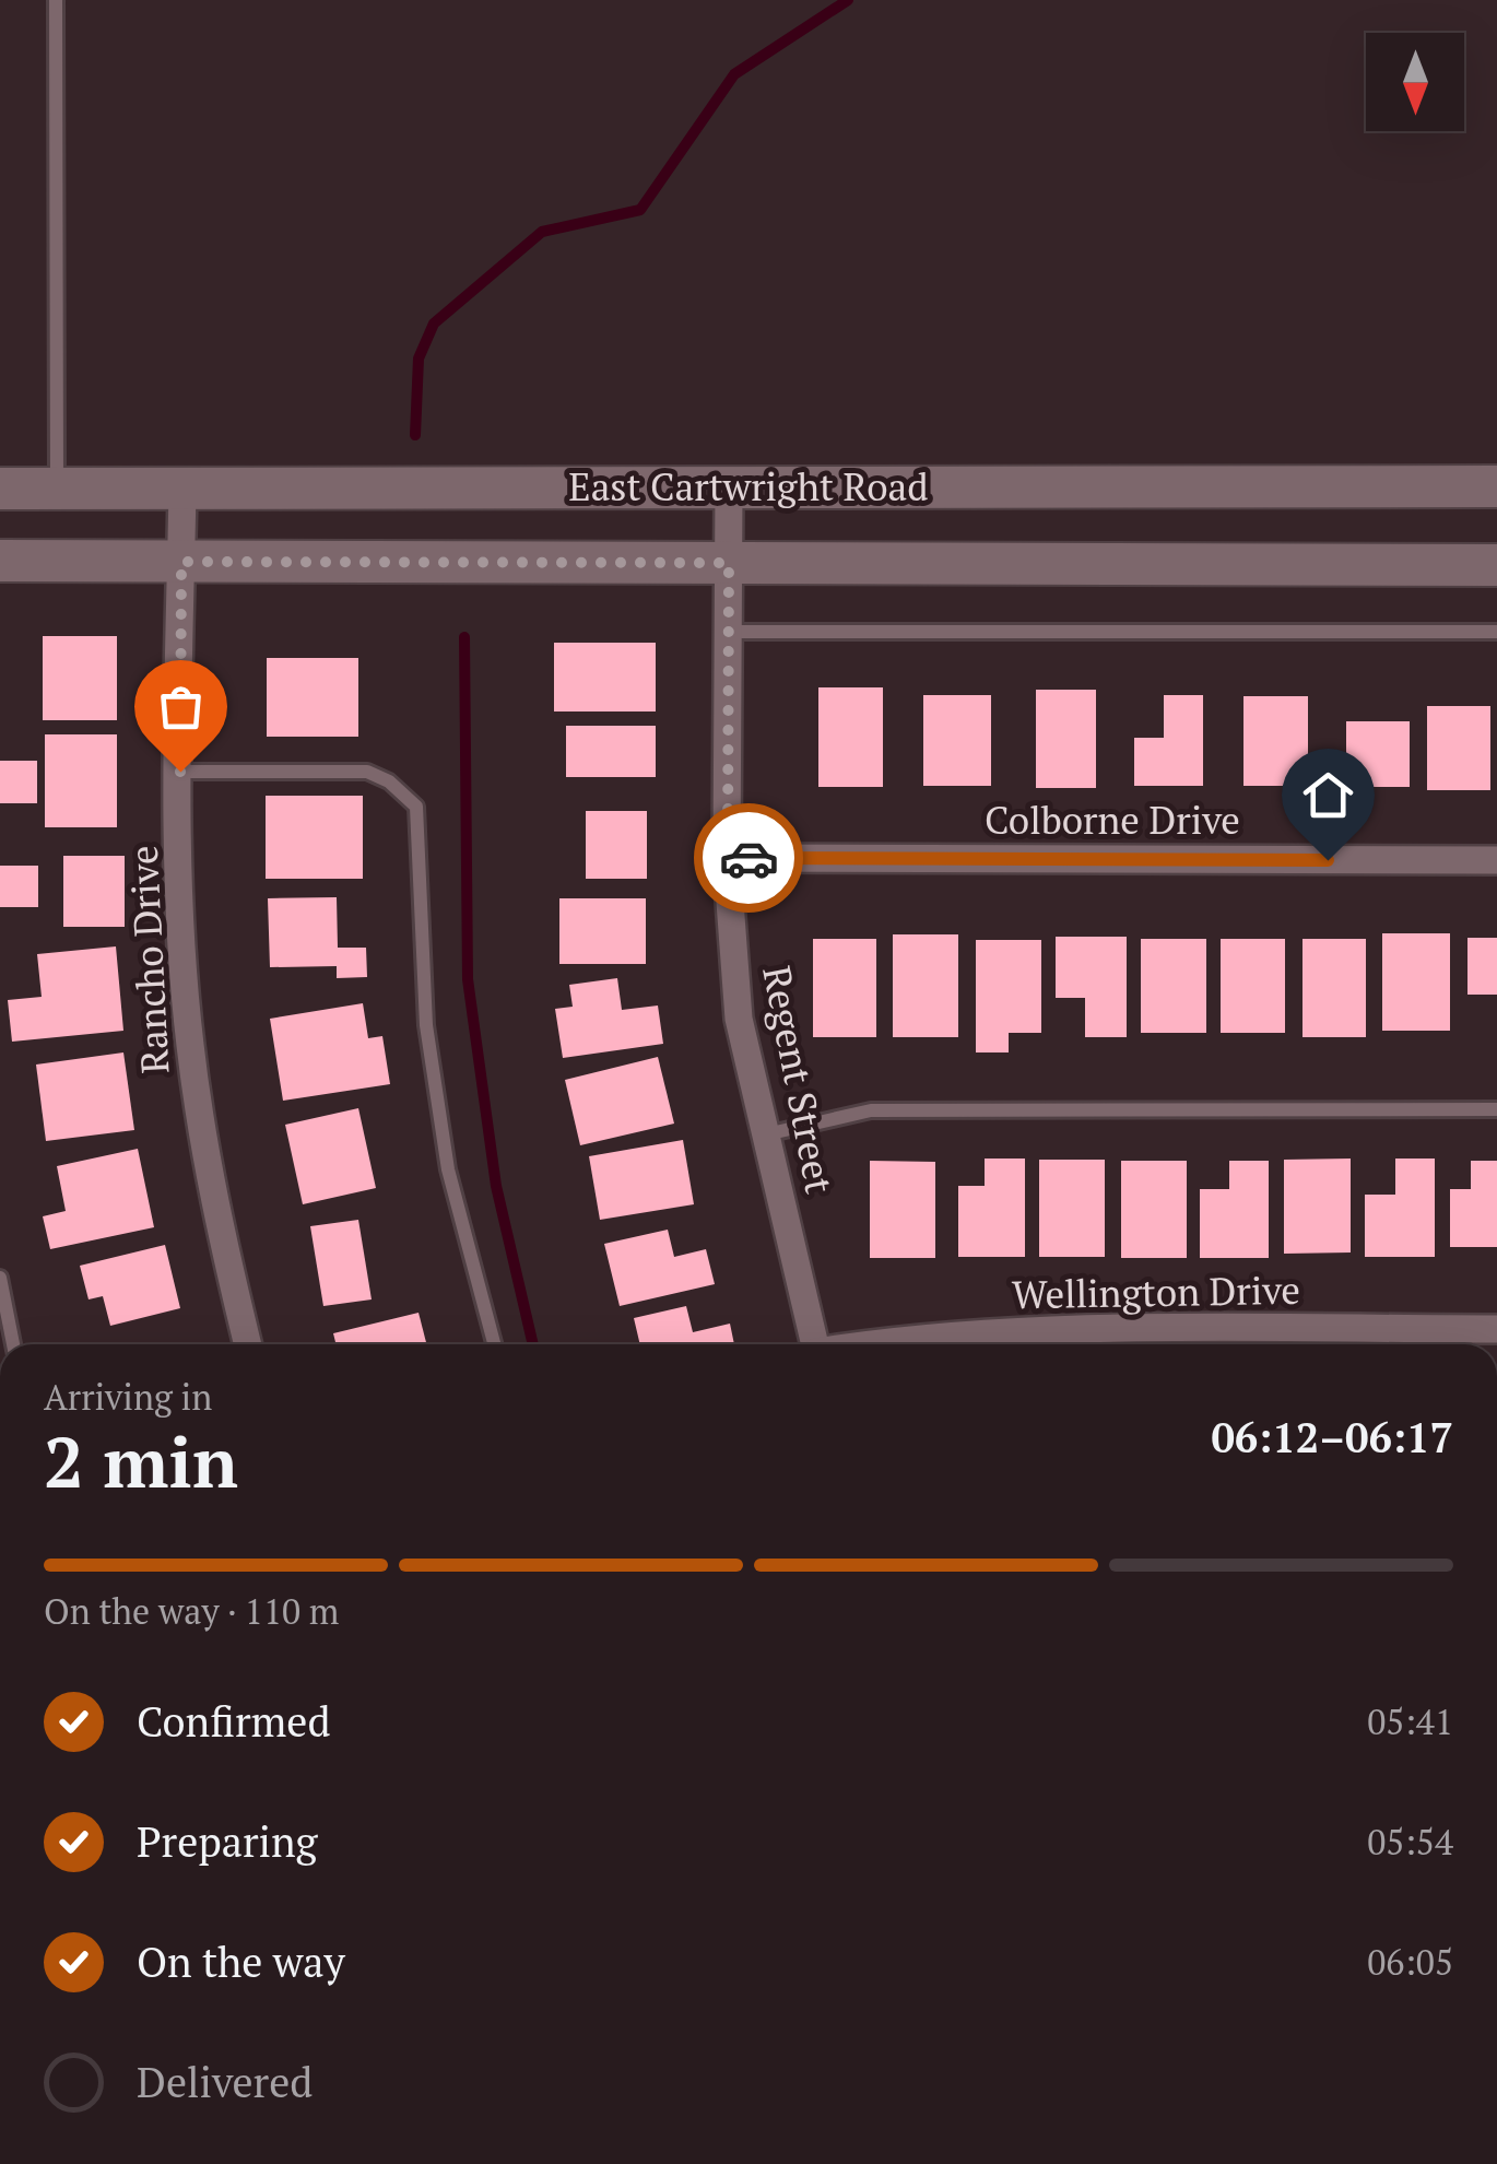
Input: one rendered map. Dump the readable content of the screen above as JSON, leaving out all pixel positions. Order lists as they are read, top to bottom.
{
  "streets": {
    "main road": ["East Cartwright Road"],
    "street": [
      "Colborne Drive",
      "Rancho Drive",
      "Regent Street",
      "Wellington Drive"
    ]
  },
  "crossings": [
    ["East Cartwright Road", "Rancho Drive"],
    ["East Cartwright Road", "Regent Street"],
    ["Colborne Drive", "Regent Street"]
  ],
  "north": "bottom",
  "page": {
    "heading": ["2 min", "Arriving in", "06:12–06:17"],
    "bar": "On the way · 110 m",
    "list": [
      ["Confirmed", "05:41"],
      ["Preparing", "05:54"],
      ["On the way", "06:05"],
      "Delivered"
    ]
  }
}
